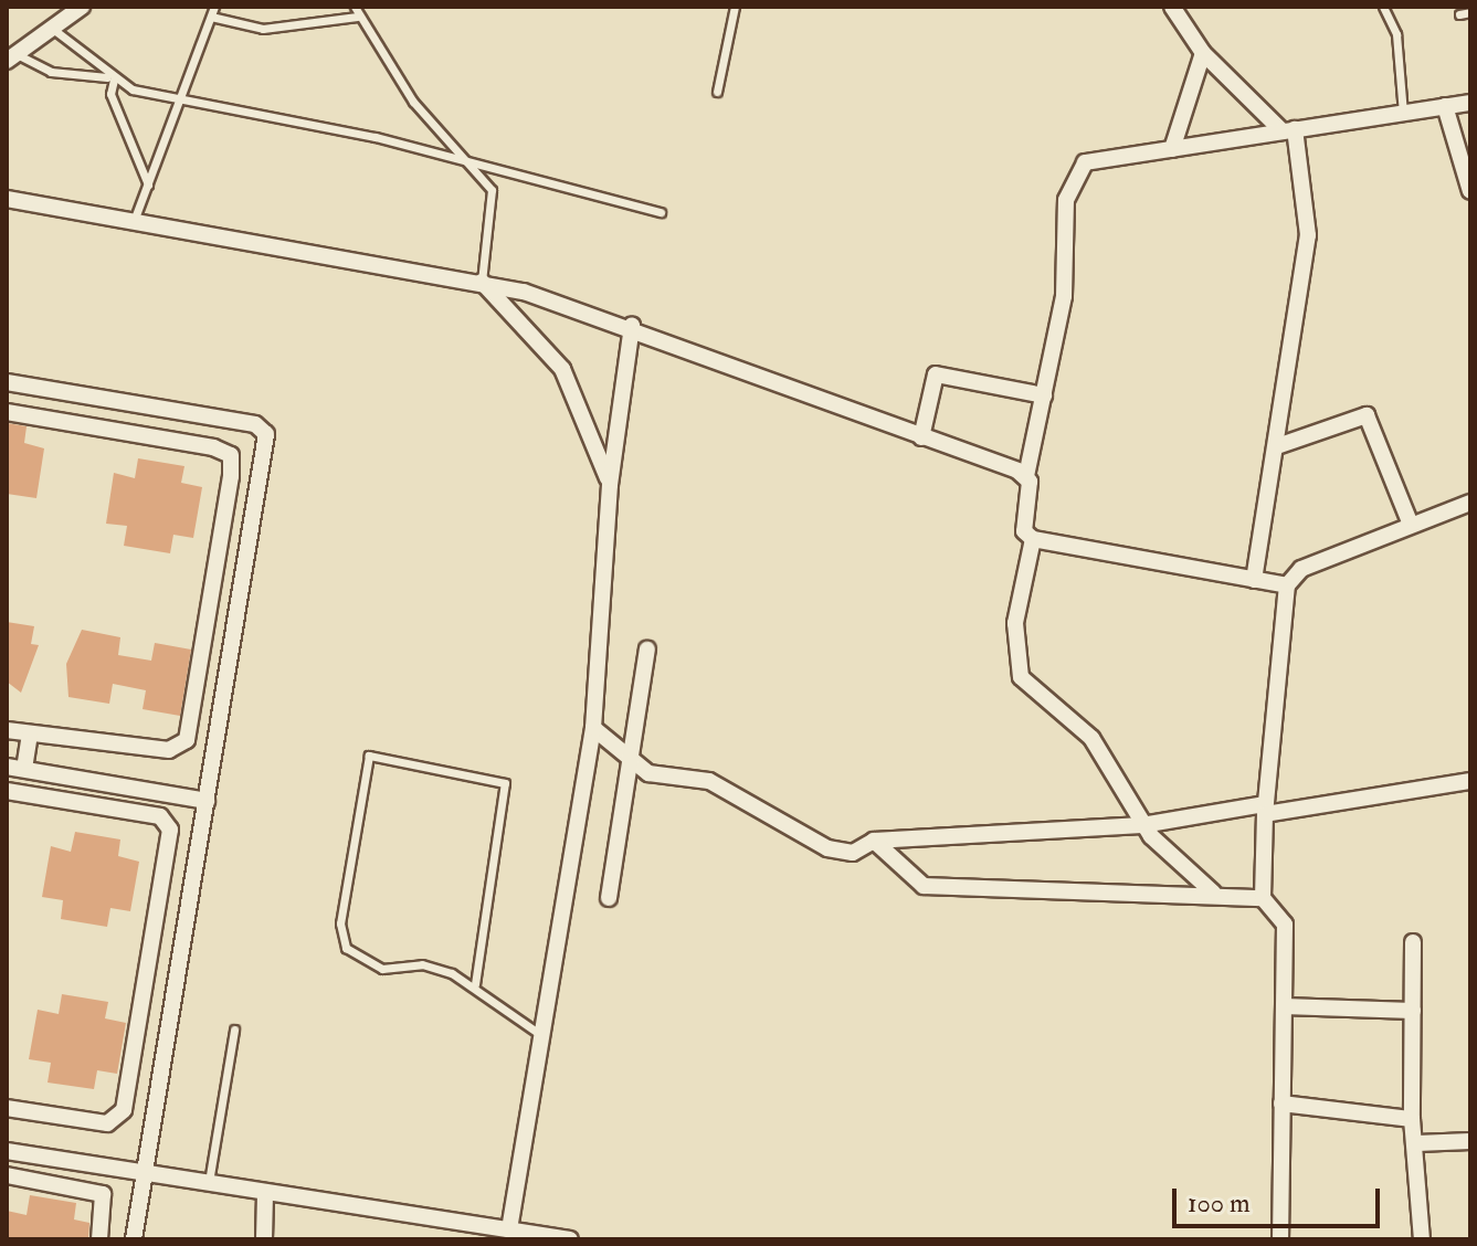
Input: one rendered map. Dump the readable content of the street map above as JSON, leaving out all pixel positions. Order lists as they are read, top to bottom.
{
  "scale_bar": "100 m"
}
